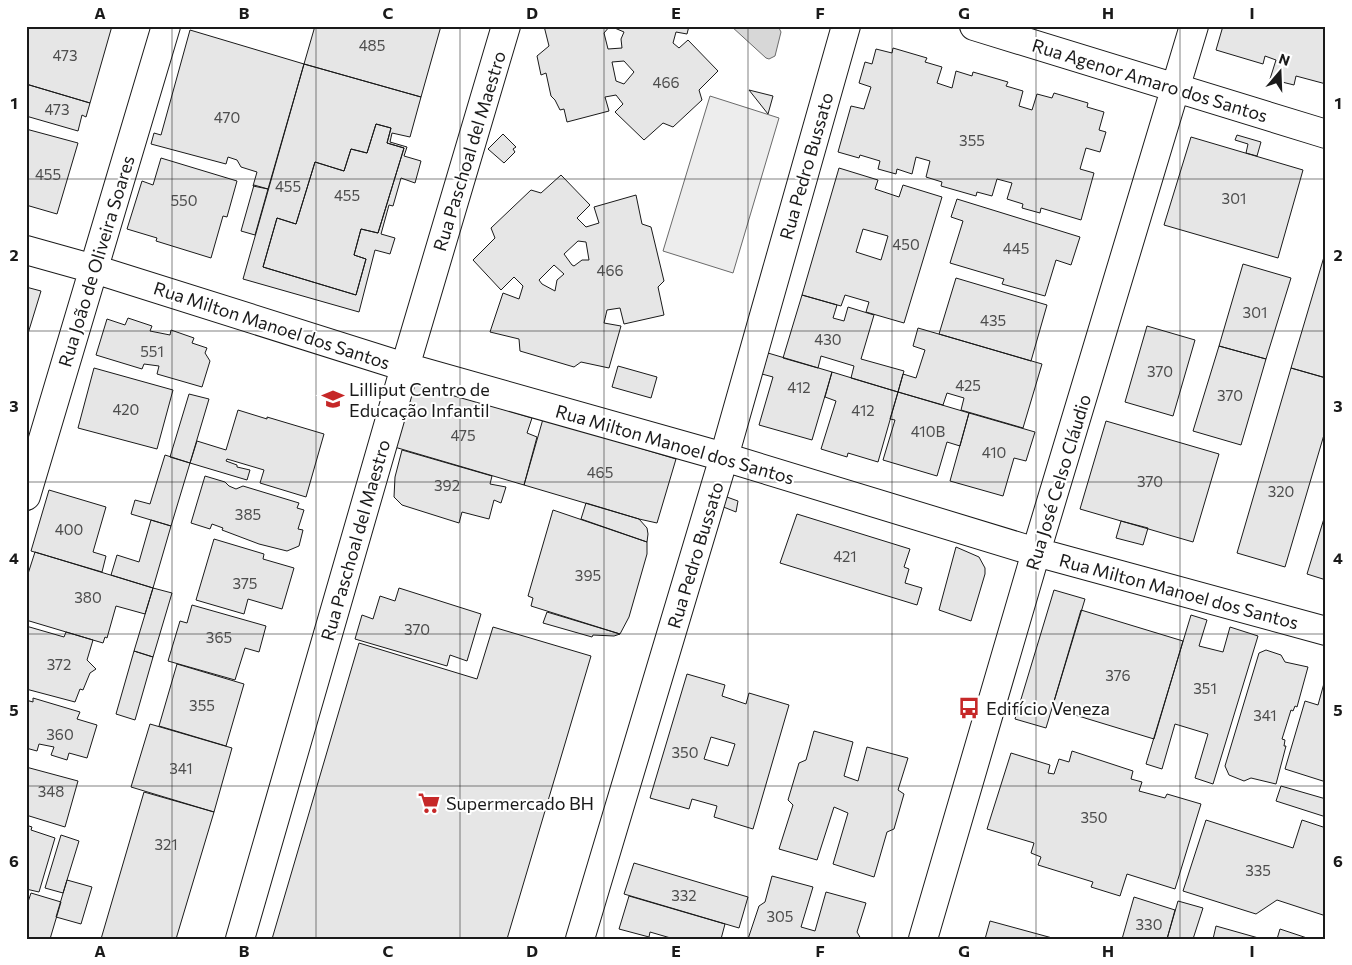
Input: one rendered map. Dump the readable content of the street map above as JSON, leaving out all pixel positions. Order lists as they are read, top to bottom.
{
  "streets": {
    "street": [
      "Rua Agenor Amaro dos Santos",
      "Rua Paschoal del Maestro",
      "Rua Pedro Bussato",
      "Rua João de Oliveira Soares",
      "Rua Milton Manoel dos Santos",
      "Rua José Celso Cláudio"
    ]
  },
  "crossings": [
    ["Rua Agenor Amaro dos Santos", "Rua José Celso Cláudio"],
    ["Rua Paschoal del Maestro", "Rua Milton Manoel dos Santos"],
    ["Rua Pedro Bussato", "Rua Milton Manoel dos Santos"],
    ["Rua João de Oliveira Soares", "Rua Milton Manoel dos Santos"],
    ["Rua Milton Manoel dos Santos", "Rua José Celso Cláudio"]
  ],
  "places": {
    "school or university": ["Lilliput Centro de Educação Infantil"],
    "bus stop": ["Edifício Veneza"],
    "supermarket": ["Supermercado BH"]
  },
  "house_numbers": [
    "485",
    "473",
    "466",
    "473",
    "470",
    "355",
    "455",
    "455",
    "455",
    "301",
    "550",
    "450",
    "445",
    "466",
    "301",
    "435",
    "430",
    "551",
    "370",
    "425",
    "412",
    "370",
    "420",
    "412",
    "410B",
    "475",
    "410",
    "465",
    "370",
    "392",
    "320",
    "385",
    "400",
    "421",
    "395",
    "375",
    "380",
    "370",
    "365",
    "372",
    "376",
    "351",
    "355",
    "341",
    "360",
    "350",
    "341",
    "348",
    "350",
    "321",
    "335",
    "332",
    "305",
    "330"
  ],
  "north": "top",
  "grid": {
    "columns": [
      "A",
      "B",
      "C",
      "D",
      "E",
      "F",
      "G",
      "H",
      "I"
    ],
    "rows": [
      "1",
      "2",
      "3",
      "4",
      "5",
      "6"
    ]
  }
}
